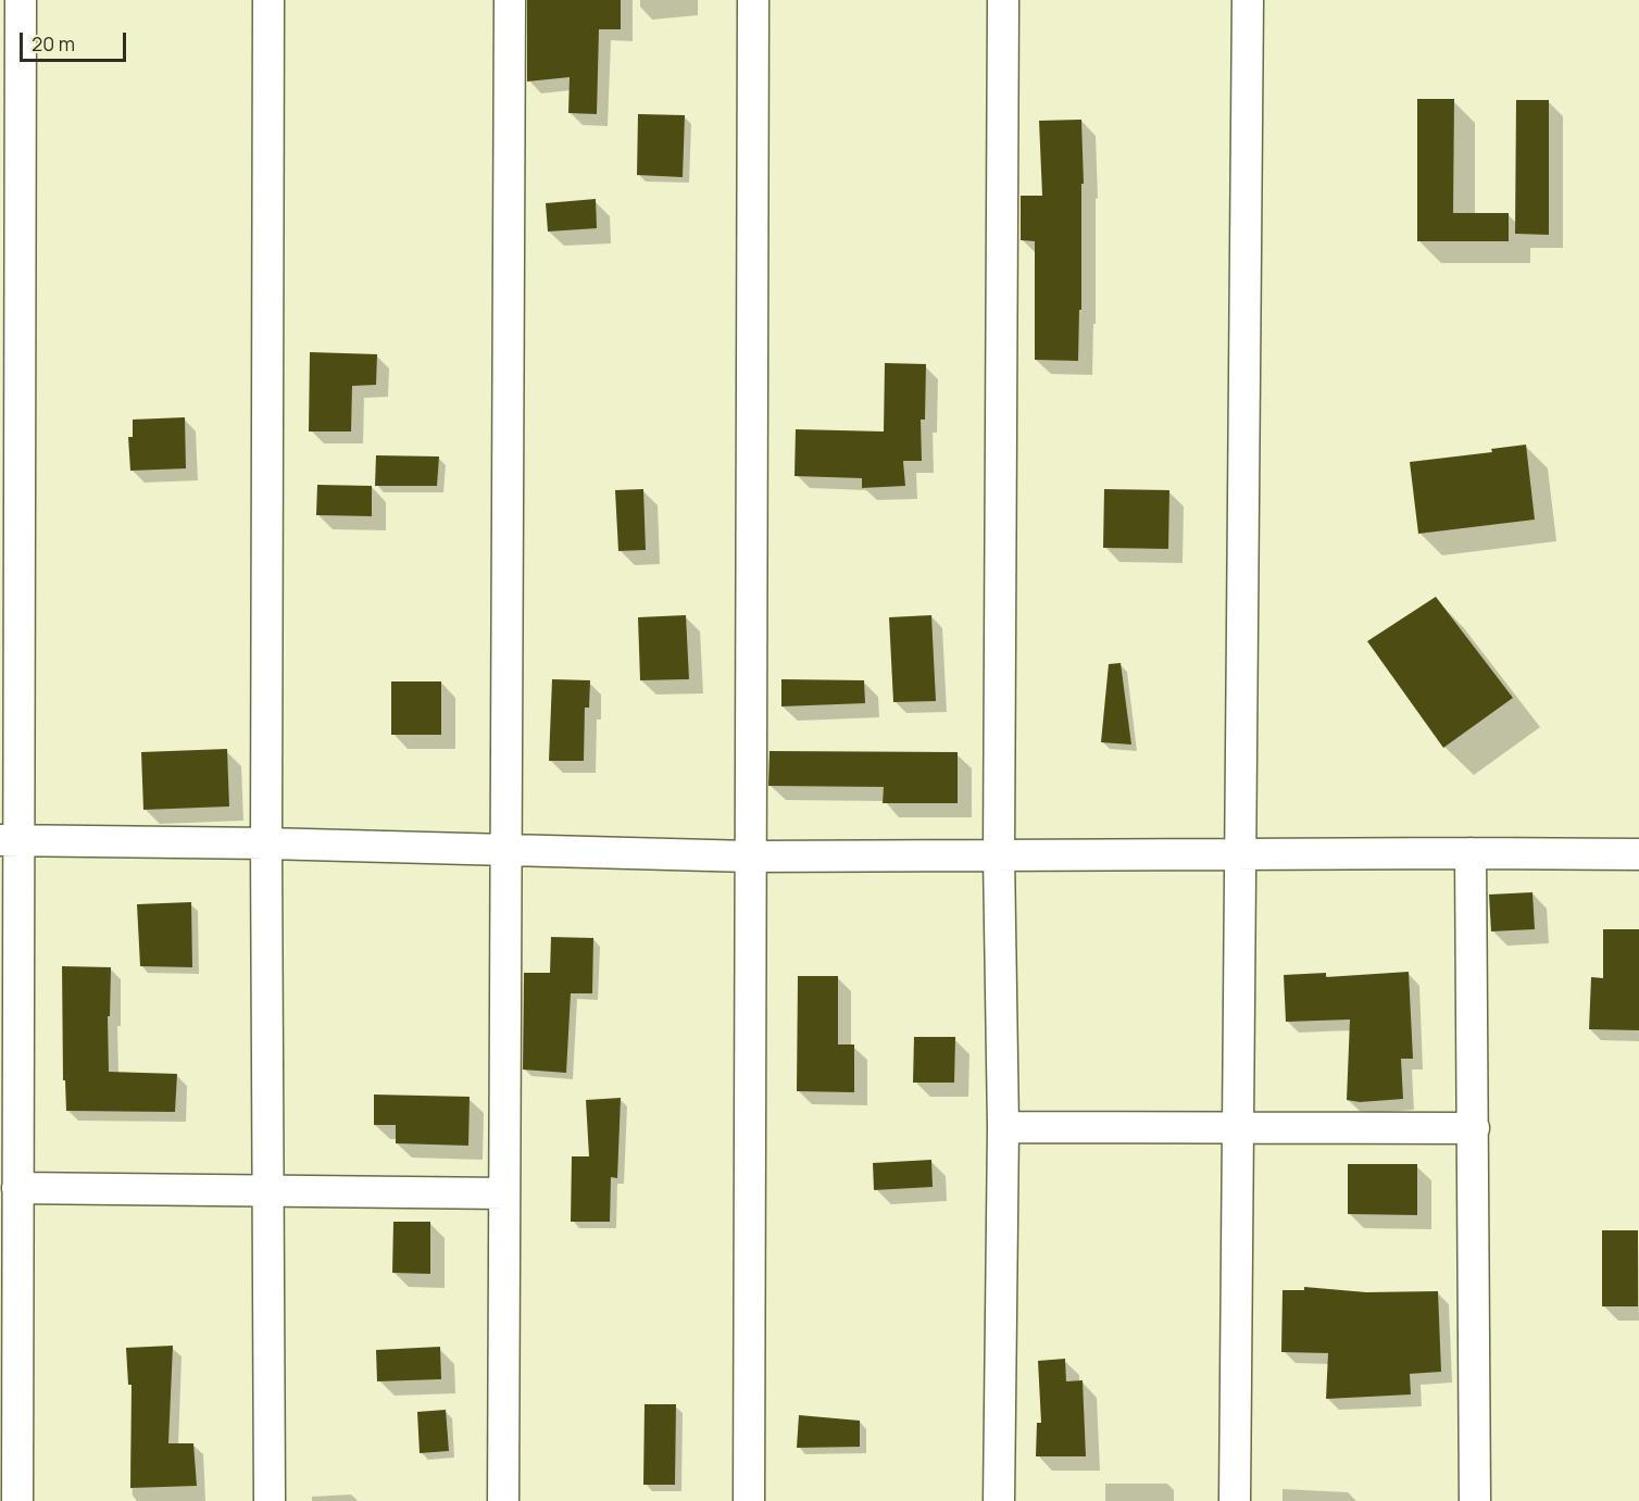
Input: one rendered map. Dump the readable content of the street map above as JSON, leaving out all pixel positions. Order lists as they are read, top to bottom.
{
  "scale_bar": "20 m"
}
